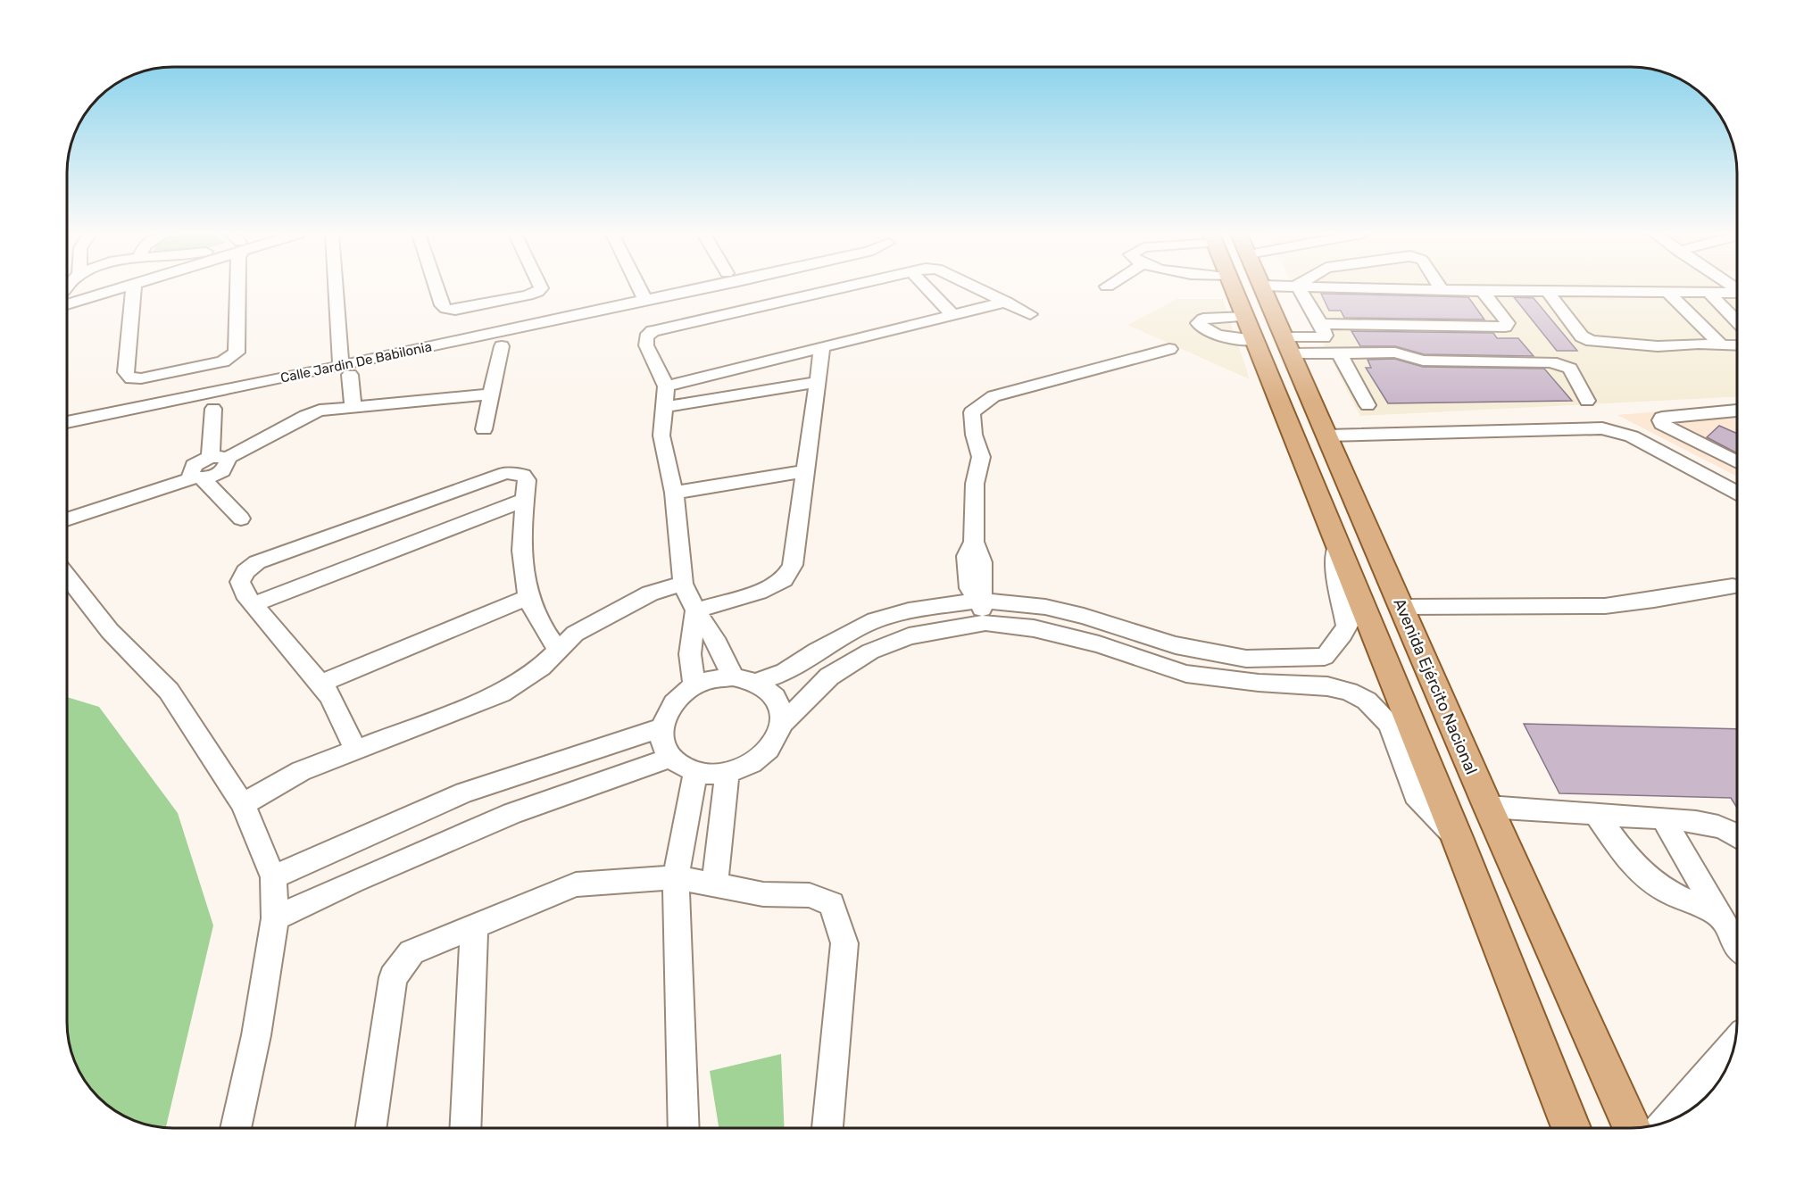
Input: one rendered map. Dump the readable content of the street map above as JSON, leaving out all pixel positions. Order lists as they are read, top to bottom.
{
  "streets": {
    "main road": ["Avenida Ejército Nacional"],
    "street": ["Calle Jardin De Babilonia"]
  }
}
